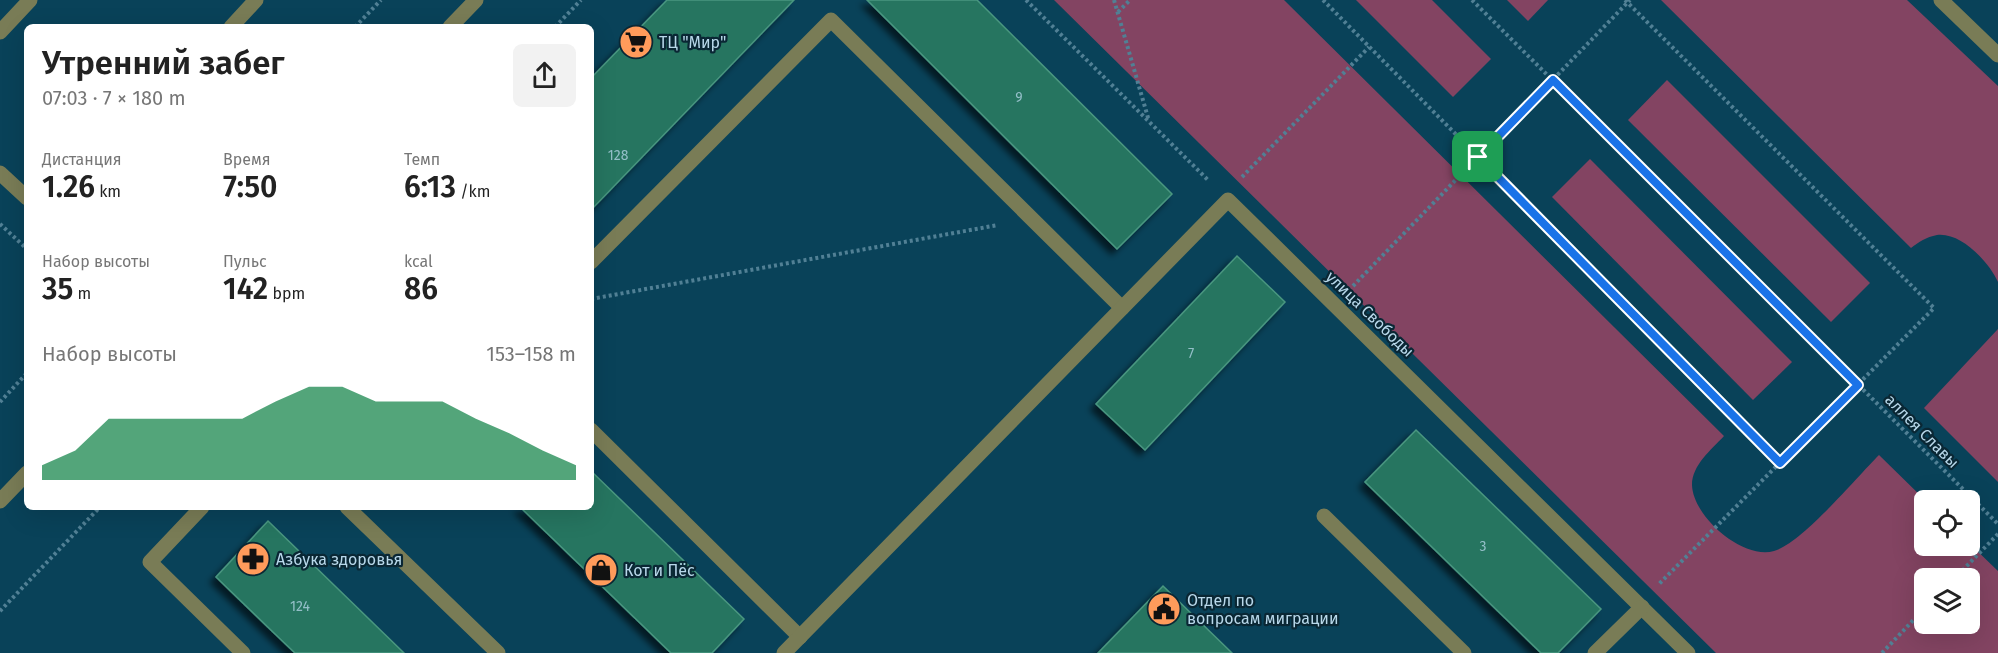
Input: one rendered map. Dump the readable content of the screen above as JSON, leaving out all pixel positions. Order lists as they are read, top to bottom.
{
  "streets": {
    "street": ["улица Свободы"],
    "path": ["аллея Славы"]
  },
  "places": {
    "supermarket": ["ТЦ \"Мир\""],
    "pharmacy": ["Азбука здоровья"],
    "shop": ["Кот и Пёс"],
    "public building": ["Отдел по вопросам миграции"]
  },
  "house_numbers": [
    "9",
    "128",
    "7",
    "3",
    "124"
  ],
  "page": {
    "heading": ["Утренний забег", "07:03 · 7 × 180 m"],
    "stats": [
      ["Дистанция", "1.26 km"],
      ["Время", "7:50"],
      ["Темп", "6:13 /km"],
      ["Набор высоты", "35 m"],
      ["Пульс", "142 bpm"],
      ["kcal", "86"]
    ],
    "chart": ["Набор высоты", "153–158 m"]
  }
}
